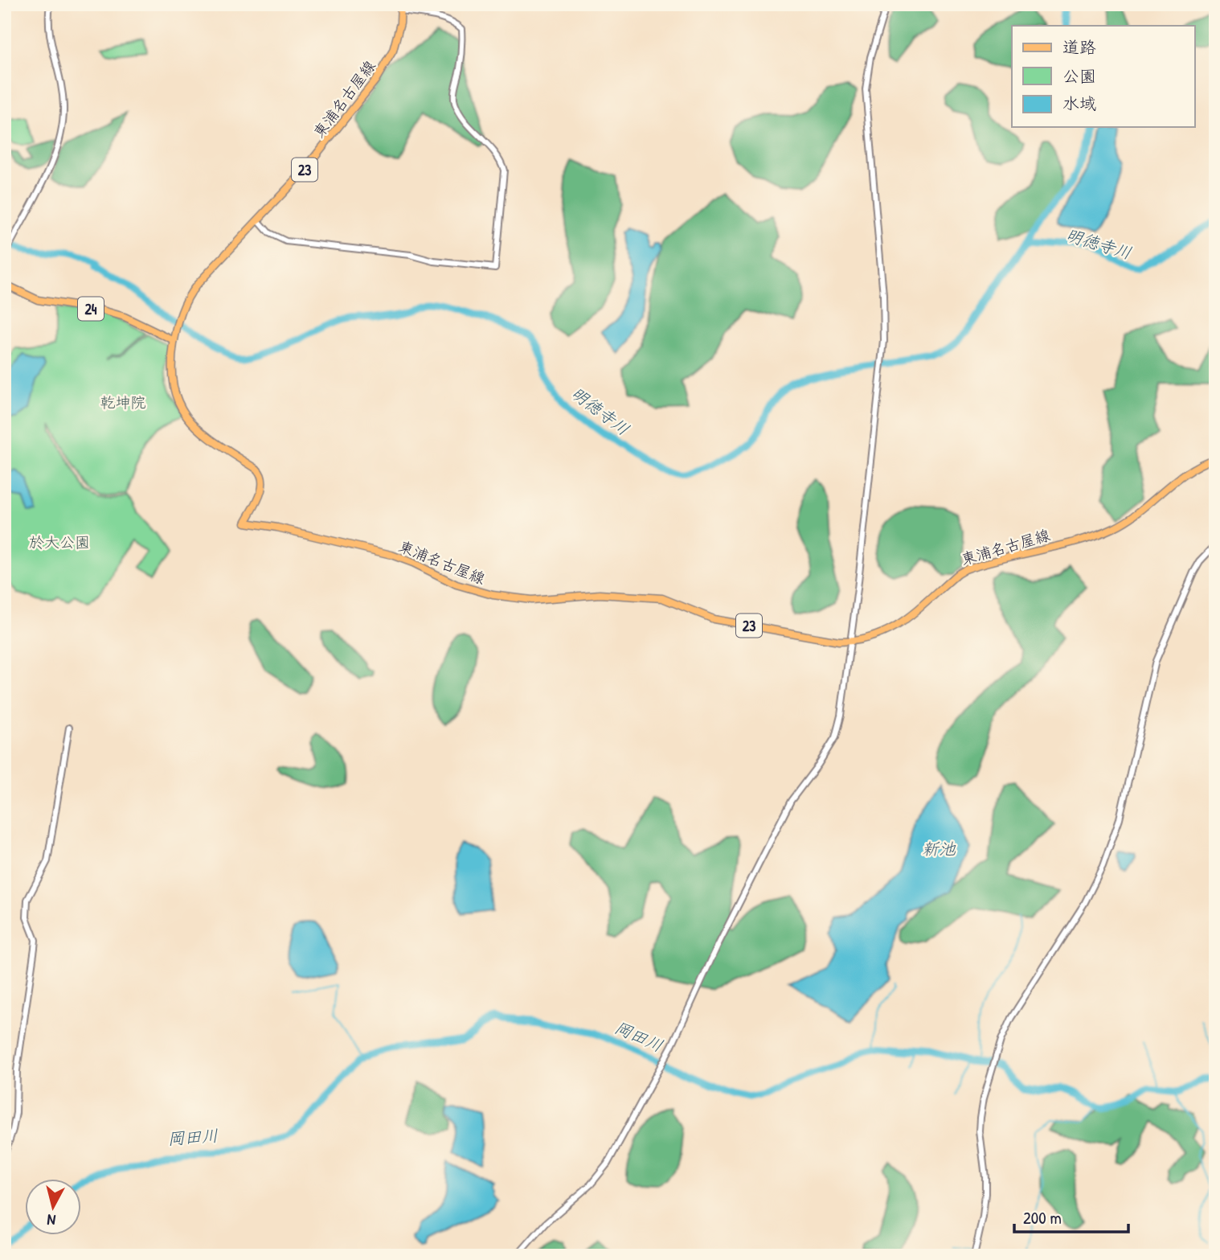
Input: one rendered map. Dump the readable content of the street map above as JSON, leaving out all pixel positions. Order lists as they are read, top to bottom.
{
  "streets": {
    "main road": ["東浦名古屋線", "23", "24"]
  },
  "crossings": [
    ["東浦名古屋線", "24"]
  ],
  "water": ["明徳寺川", "新池", "岡田川"],
  "parks": ["乾坤院", "於大公園"],
  "legend": ["道路", "公園", "水域"],
  "scale_bar": "200 m",
  "north": "bottom"
}
